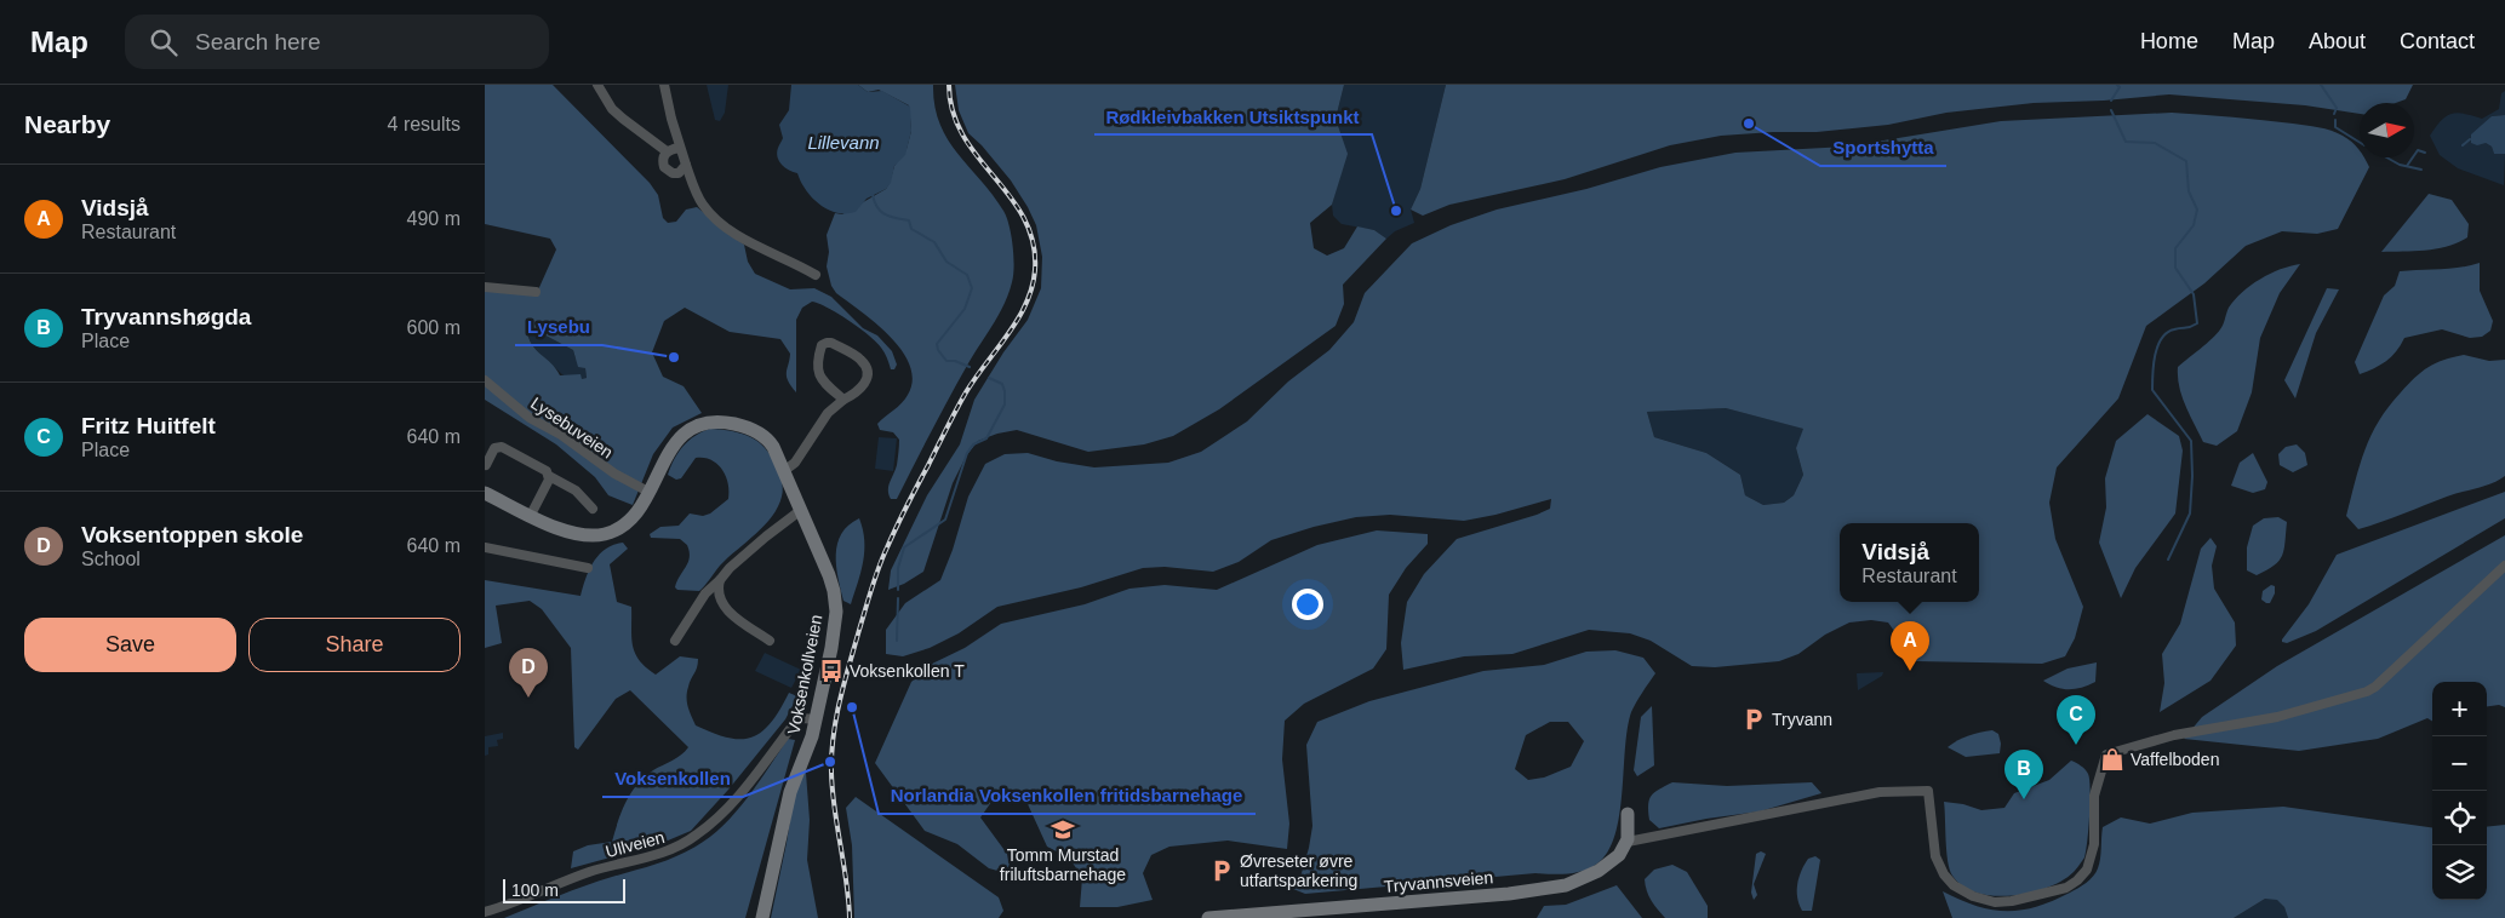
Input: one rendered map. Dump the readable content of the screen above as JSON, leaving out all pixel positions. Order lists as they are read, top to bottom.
{
  "streets": {
    "street": [
      "Lysebuveien",
      "Voksenkollveien",
      "Ullveien",
      "Tryvannsveien"
    ]
  },
  "crossings": [
    ["Lysebuveien", "Voksenkollveien"],
    ["Voksenkollveien", "Ullveien"]
  ],
  "water": ["Lillevann"],
  "places": {
    "other": [
      "Sportshytta",
      "Rødkleivbakken Utsiktspunkt",
      "Lysebu",
      "Norlandia Voksenkollen fritidsbarnehage",
      "Voksenkollen"
    ],
    "bus stop": ["Voksenkollen T"],
    "parking": ["Tryvann", "Øvreseter øvre utfartsparkering"],
    "shop": ["Vaffelboden"],
    "school or university": ["Tomm Murstad friluftsbarnehage"]
  },
  "scale_bar": "100 m",
  "north": "right",
  "page": {
    "header": "Map",
    "search": "Search here",
    "nav": [
      "Home",
      "Map",
      "About",
      "Contact"
    ],
    "heading": ["Nearby", "4 results"],
    "list": [
      {
        "mark": "A",
        "name": "Vidsjå",
        "note": "Restaurant",
        "value": "490 m"
      },
      {
        "mark": "B",
        "name": "Tryvannshøgda",
        "note": "Place",
        "value": "600 m"
      },
      {
        "mark": "C",
        "name": "Fritz Huitfelt",
        "note": "Place",
        "value": "640 m"
      },
      {
        "mark": "D",
        "name": "Voksentoppen skole",
        "note": "School",
        "value": "640 m"
      }
    ],
    "popup": ["Vidsjå", "Restaurant"],
    "buttons": ["Save", "Share"],
    "pins": [
      "A",
      "D",
      "C",
      "B"
    ],
    "map_buttons": ["+", "−"],
    "scale": "100 m"
  }
}
